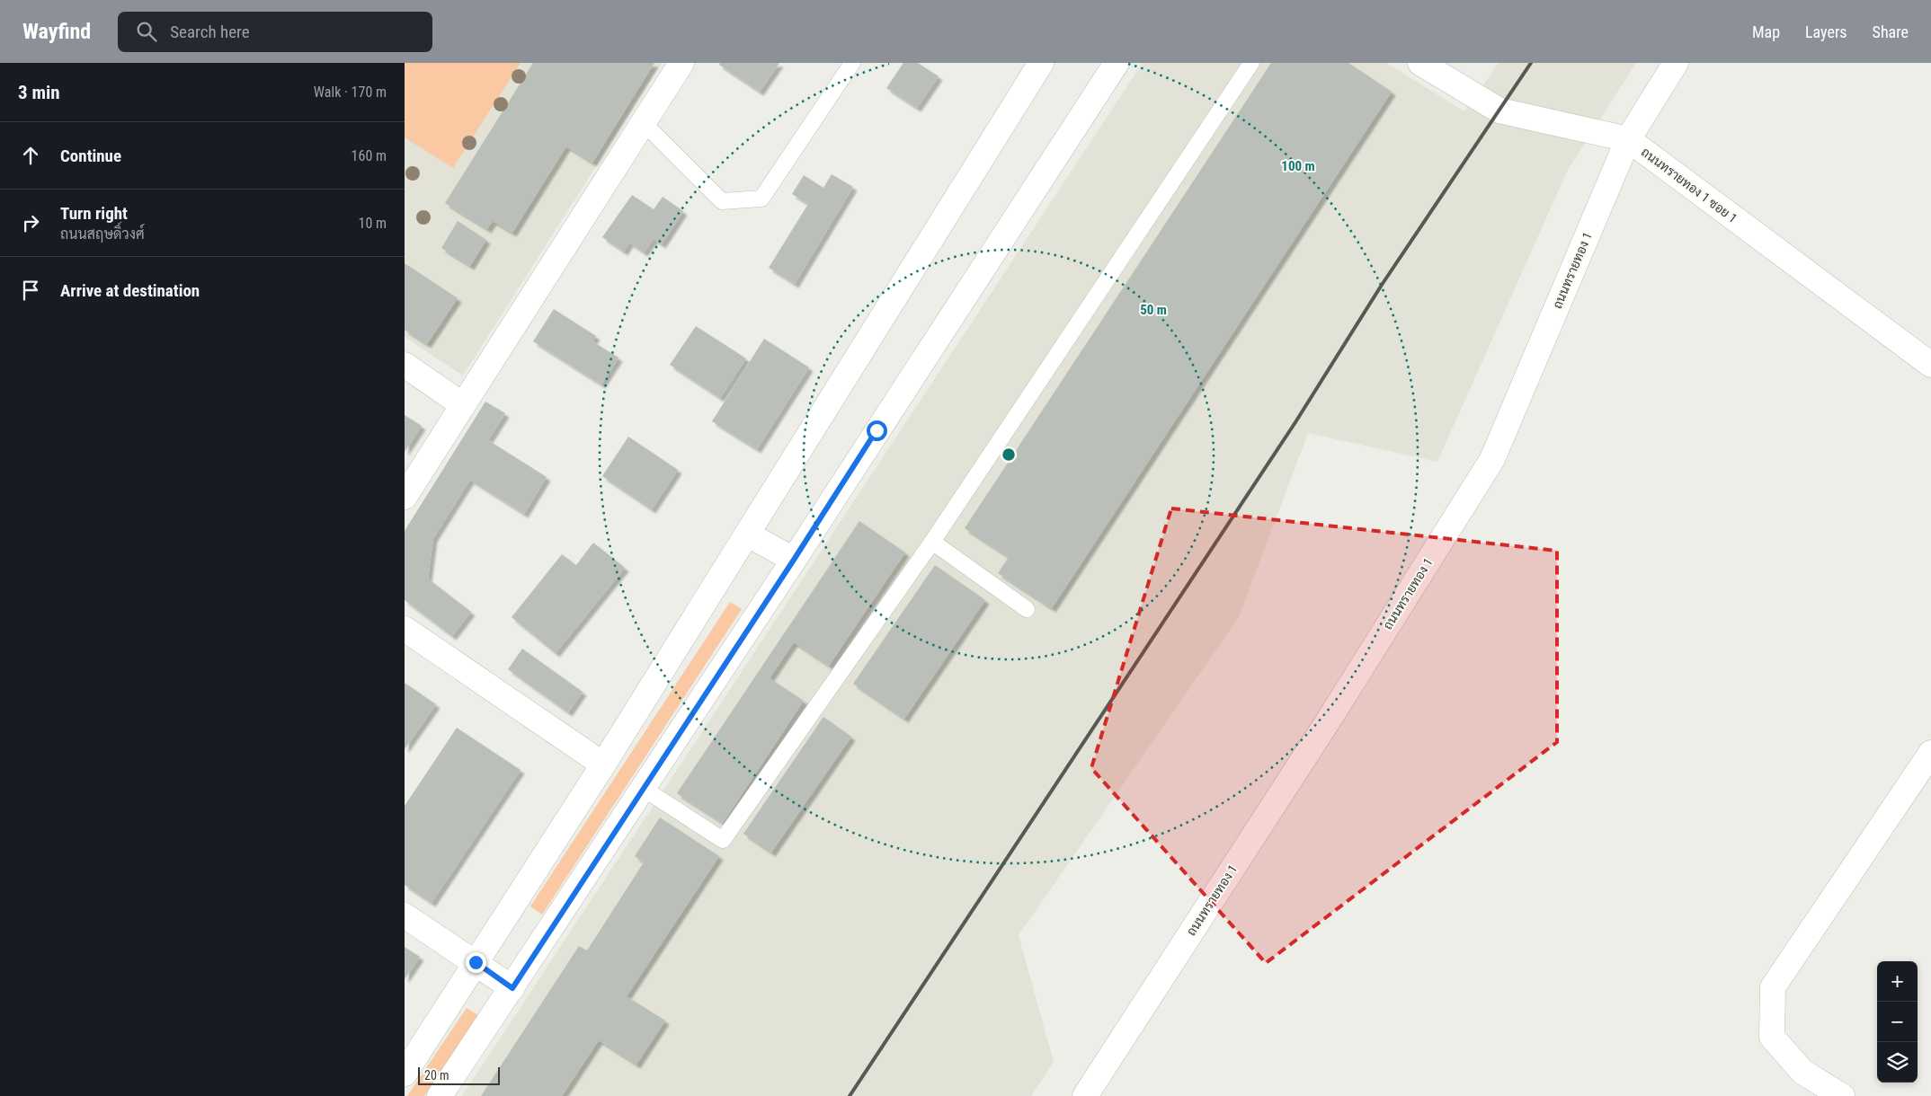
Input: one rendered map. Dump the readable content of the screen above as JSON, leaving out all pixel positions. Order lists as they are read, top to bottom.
{
  "streets": {
    "street": ["ถนนทรายทอง 1 ซอย 1", "ถนนทรายทอง 1"]
  },
  "crossings": [
    ["ถนนทรายทอง 1 ซอย 1", "ถนนทรายทอง 1"]
  ],
  "scale_bar": "20 m",
  "page": {
    "header": "Wayfind",
    "search": "Search here",
    "nav": ["Map", "Layers", "Share"],
    "heading": ["3 min", "Walk · 170 m"],
    "list": [
      ["Continue", "160 m"],
      ["Turn right", "ถนนสฤษดิ์วงศ์", "10 m"],
      "Arrive at destination"
    ],
    "map_buttons": ["+", "−"],
    "scale": "20 m"
  },
  "rings": ["100 m", "50 m"]
}
